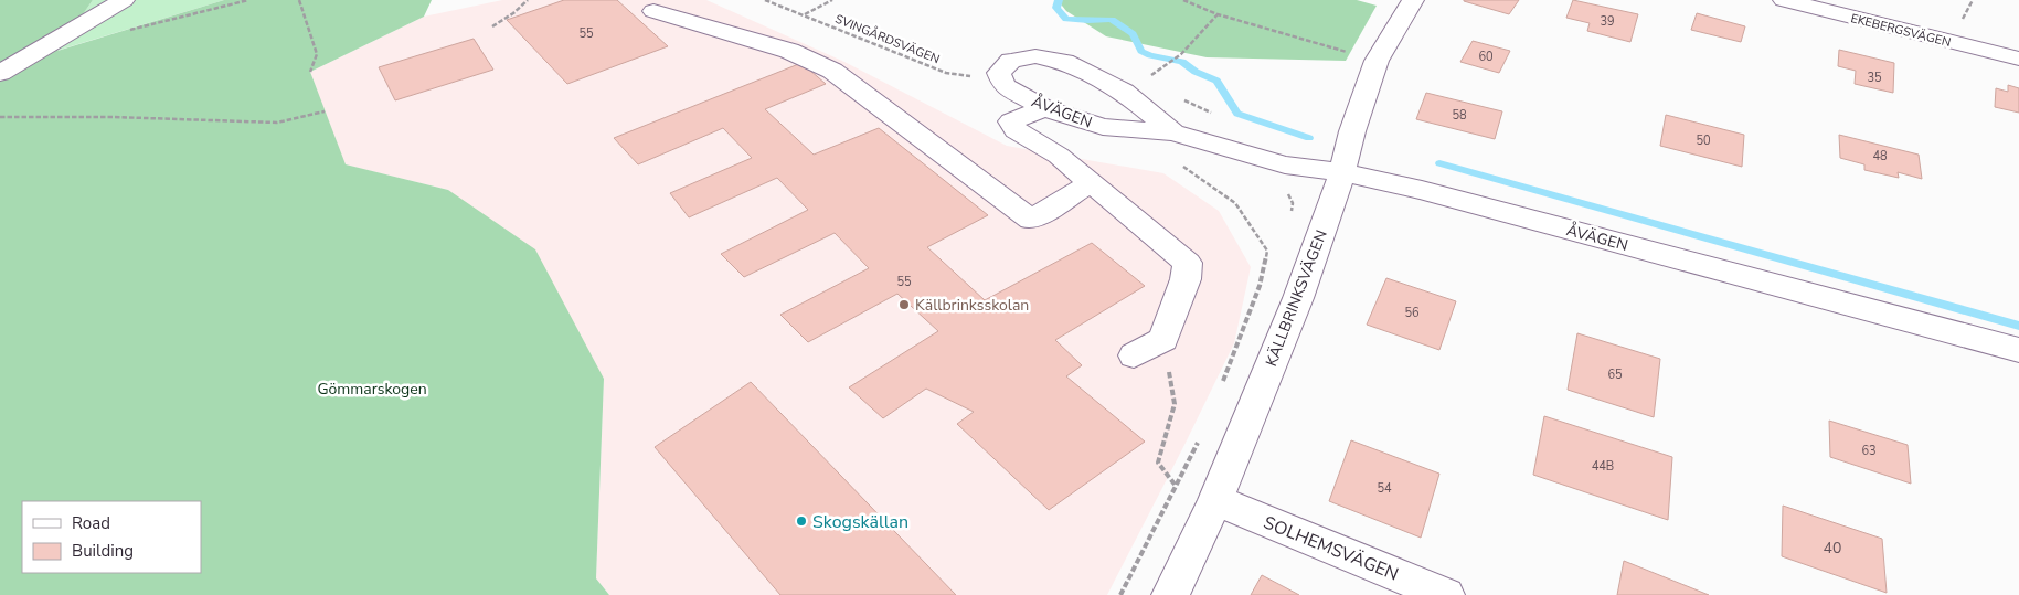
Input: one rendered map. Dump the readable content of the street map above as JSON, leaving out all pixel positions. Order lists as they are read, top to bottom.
{
  "streets": {
    "street": [
      "EKEBERGSVÄGEN",
      "ÅVÄGEN",
      "KÄLLBRINKSVÄGEN",
      "SOLHEMSVÄGEN"
    ],
    "path": ["SVINGÅRDSVÄGEN"]
  },
  "crossings": [
    ["ÅVÄGEN", "KÄLLBRINKSVÄGEN"],
    ["KÄLLBRINKSVÄGEN", "SOLHEMSVÄGEN"]
  ],
  "parks": ["Gömmarskogen"],
  "places": ["Källbrinksskolan", "Skogskällan"],
  "house_numbers": [
    "39",
    "55",
    "60",
    "35",
    "58",
    "50",
    "48",
    "55",
    "56",
    "65",
    "63",
    "44B",
    "54",
    "40"
  ],
  "legend": ["Road", "Building"]
}
